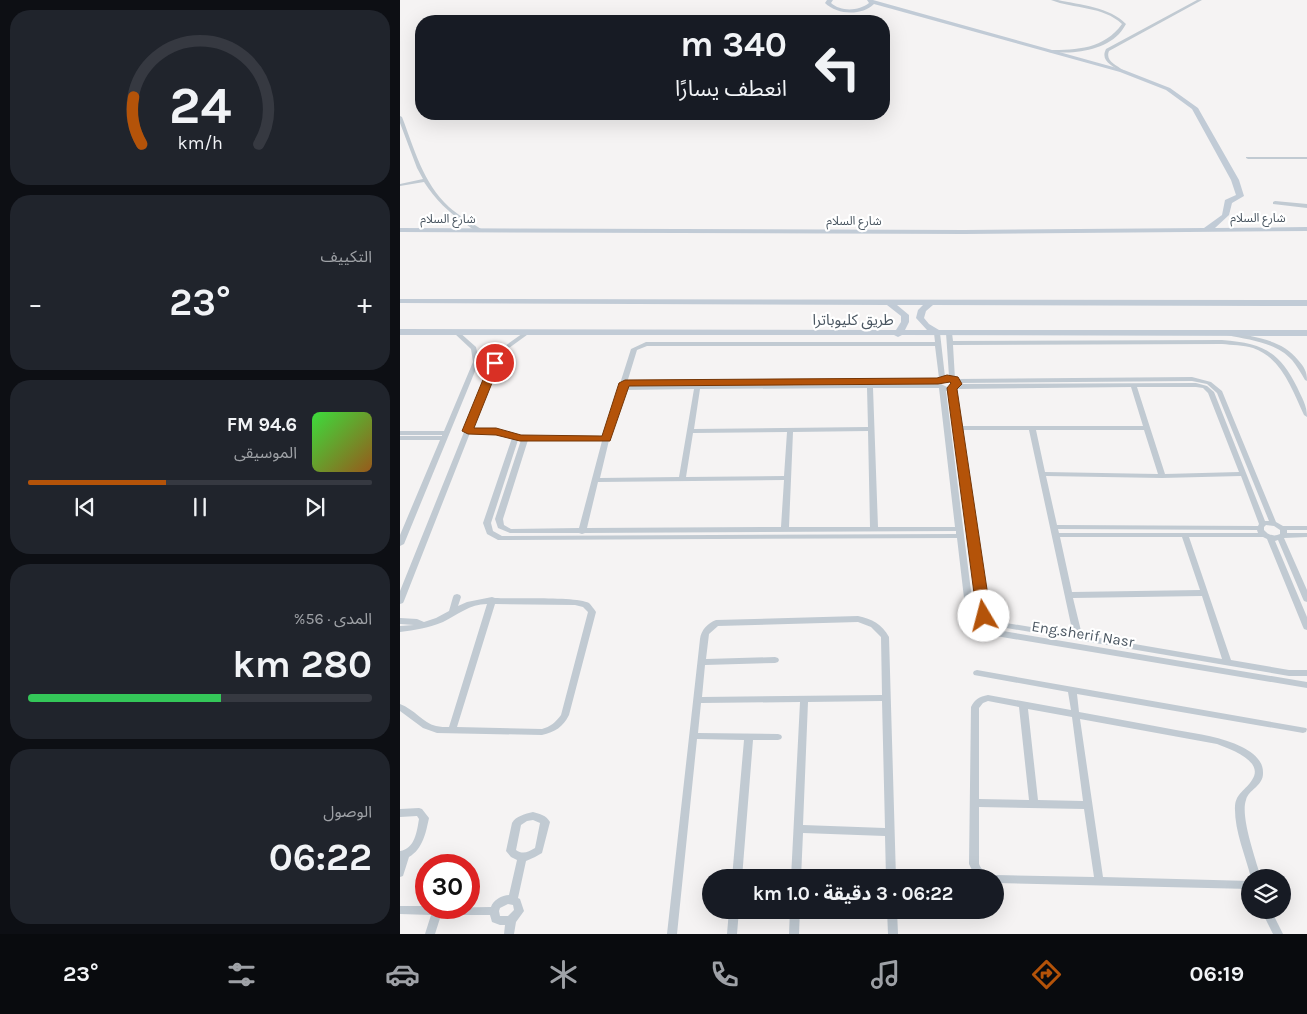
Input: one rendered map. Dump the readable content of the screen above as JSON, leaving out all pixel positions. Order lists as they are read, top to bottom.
{
  "streets": {
    "main road": ["شارع السلام", "طريق كليوباترا"],
    "street": ["Eng.sherif Nasr"]
  },
  "crossings": [
    ["طريق كليوباترا", "Eng.sherif Nasr"]
  ],
  "page": {
    "turn": ["340 m", "انعطف يسارًا"],
    "tile": [
      "التكييف",
      ["المدى · 56%", "280 km"],
      ["الوصول", "06:22"]
    ],
    "heat": ["−", "23°", "+"],
    "song": ["94.6 FM", "الموسيقى"],
    "limit": "30",
    "trip": "06:22 · 3 دقيقة · 1.0 km",
    "tabs": ["06:19", "23°"],
    "gauge": ["24", "km/h"]
  }
}
